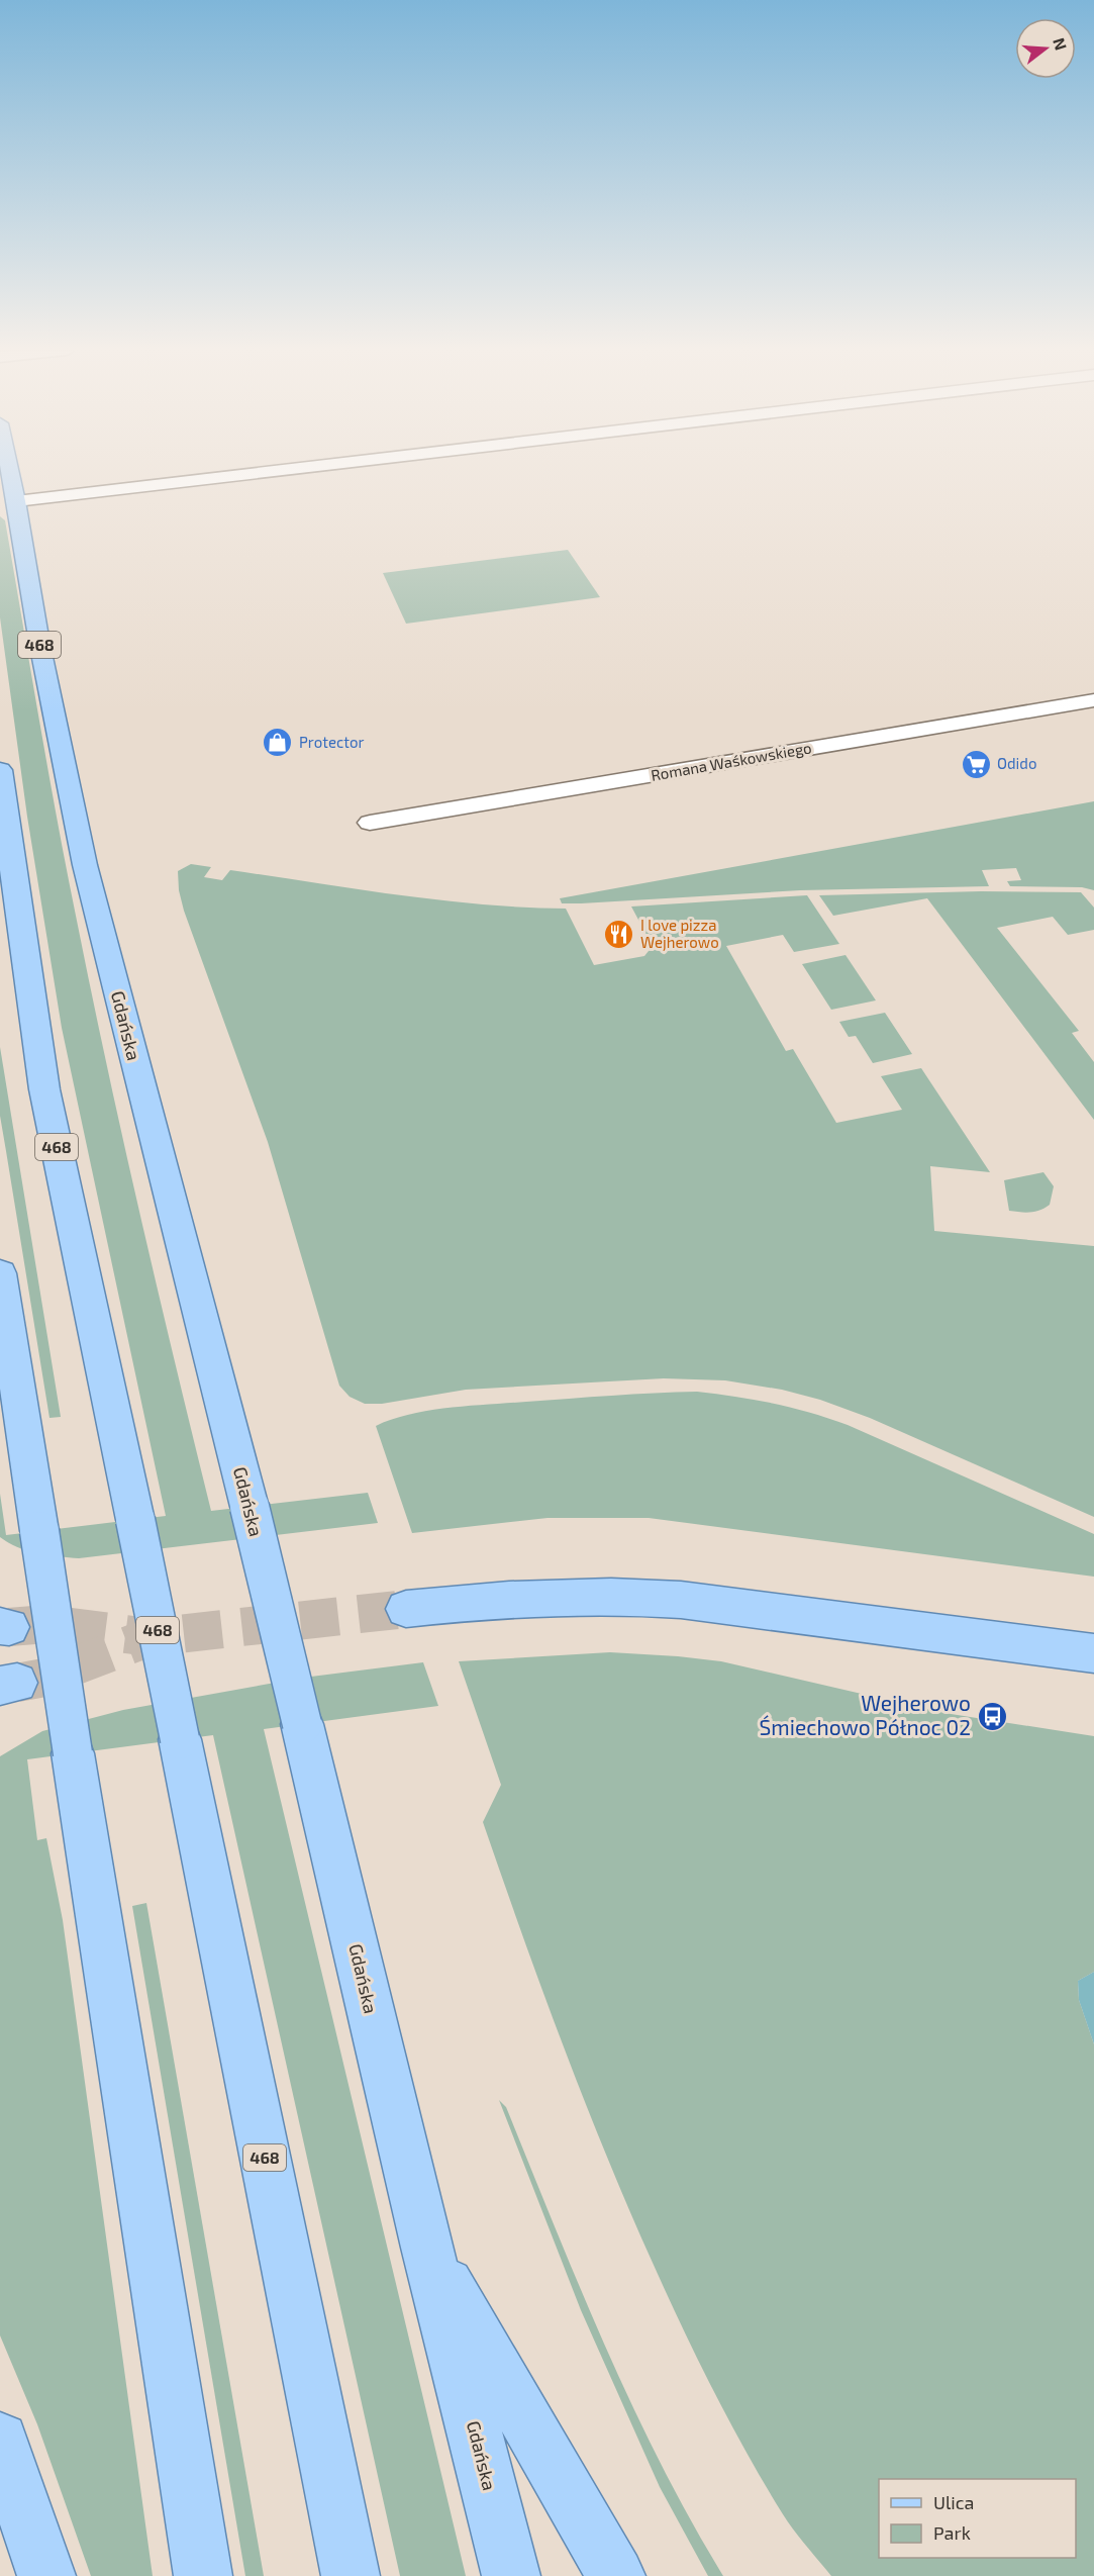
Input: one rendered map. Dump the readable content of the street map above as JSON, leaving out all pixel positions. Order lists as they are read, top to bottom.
{
  "streets": {
    "main road": ["468", "Gdańska"],
    "street": ["Romana Waśkowskiego"]
  },
  "places": {
    "shop": ["Protector"],
    "supermarket": ["Odido"],
    "restaurant": ["I love pizza Wejherowo"],
    "bus stop": ["Wejherowo Śmiechowo Północ 02"]
  },
  "legend": ["Ulica", "Park"],
  "north": "right"
}
